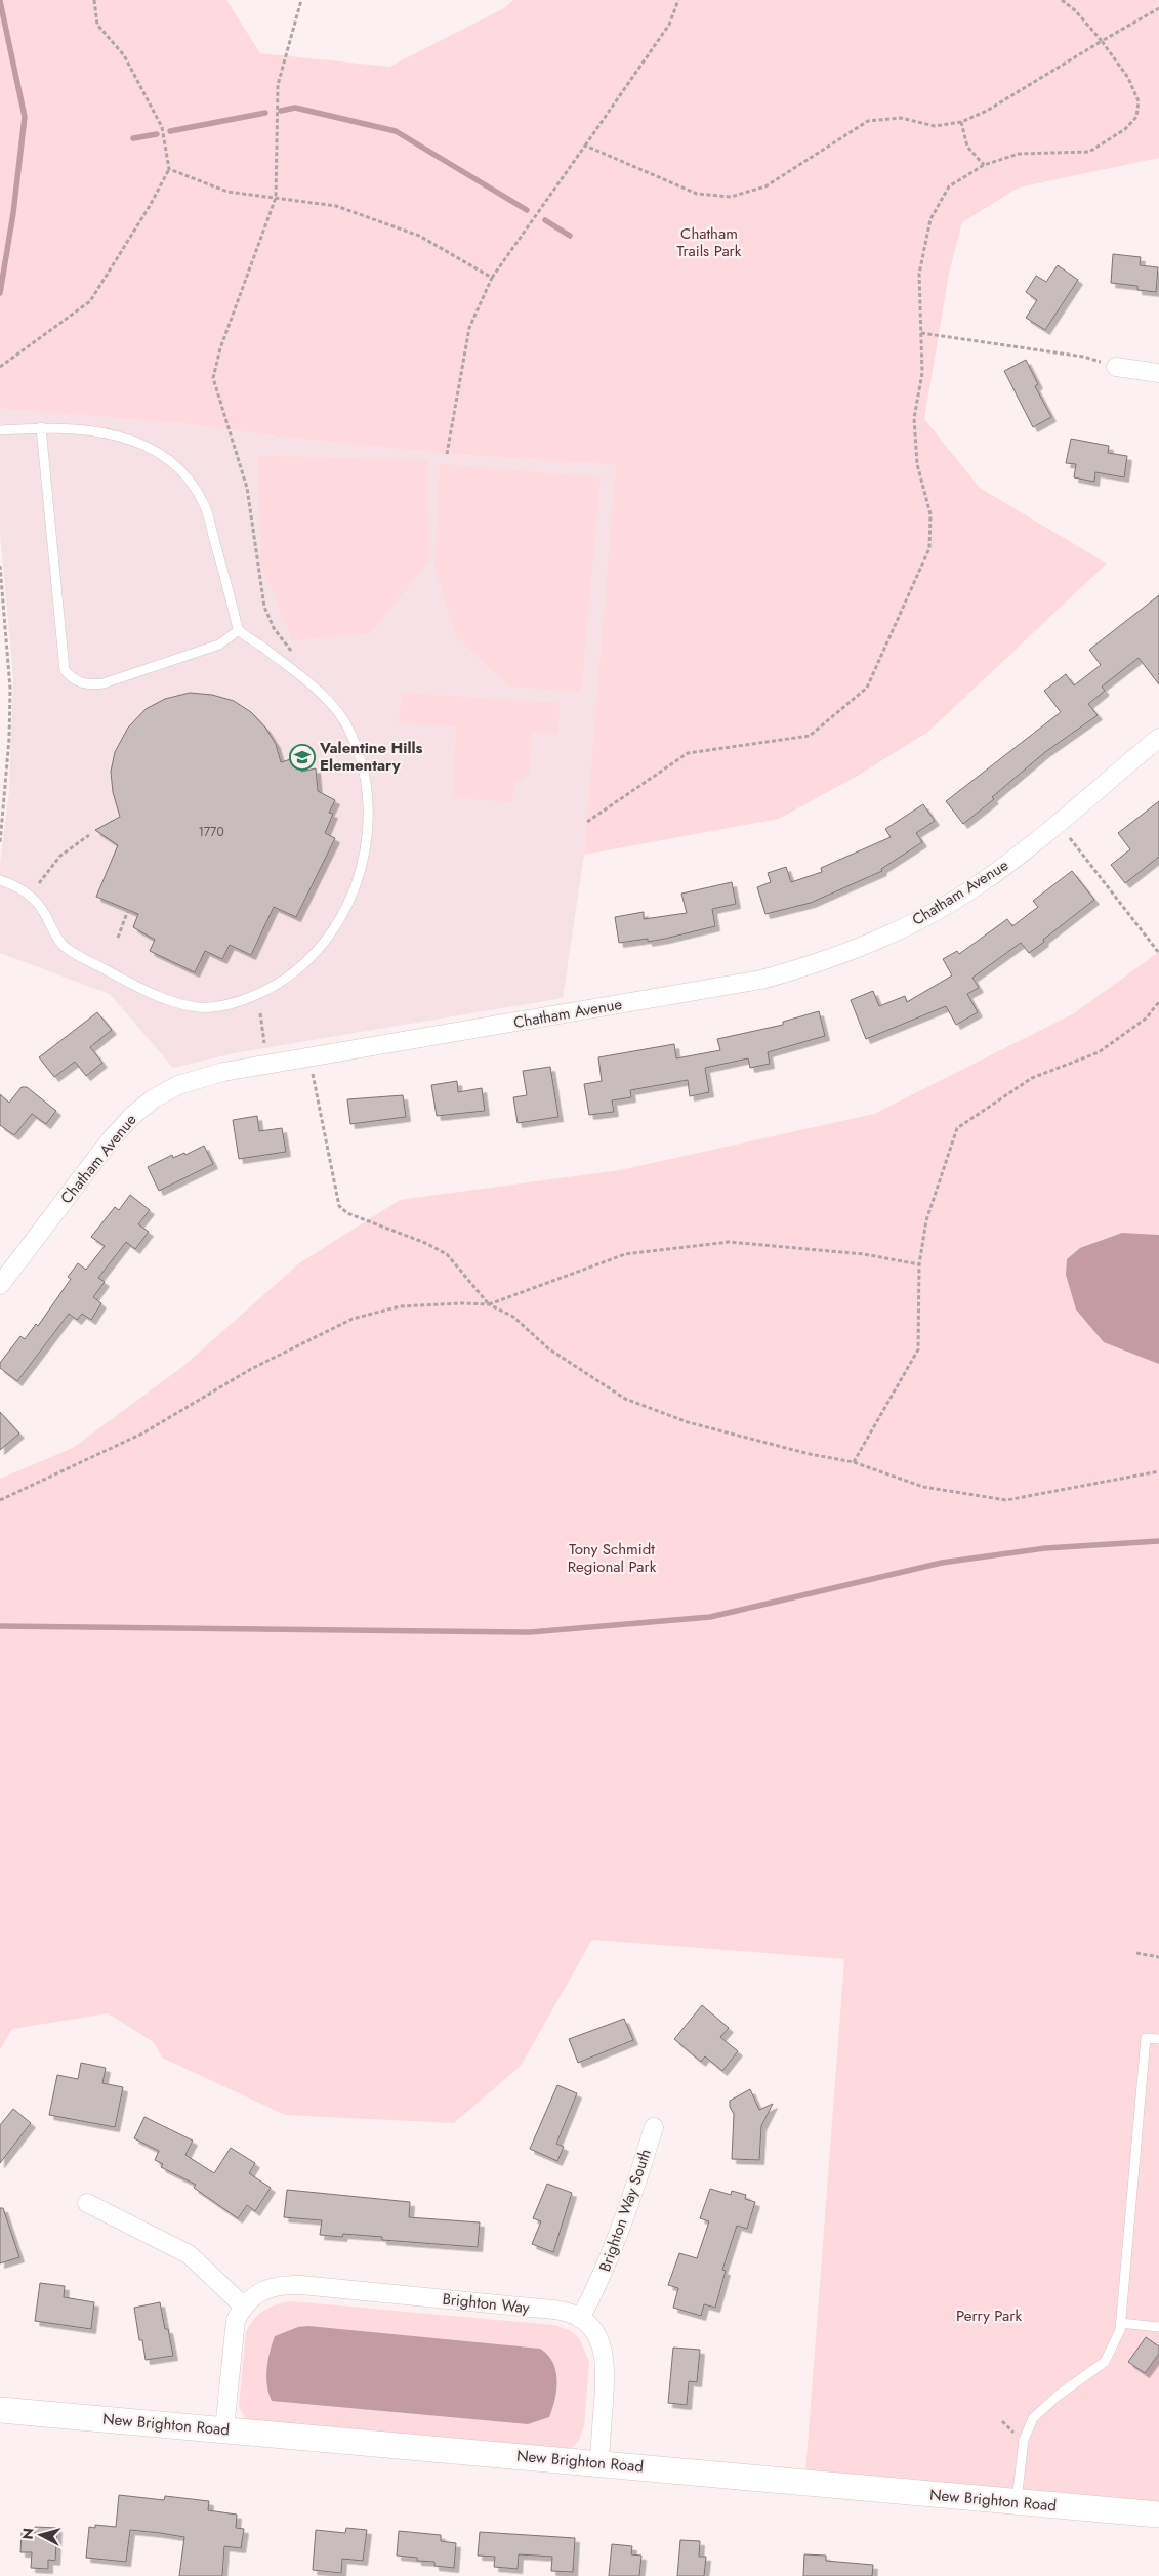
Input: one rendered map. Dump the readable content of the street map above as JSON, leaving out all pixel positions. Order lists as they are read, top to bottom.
{
  "streets": {
    "street": [
      "Chatham Avenue",
      "Brighton Way South",
      "Brighton Way",
      "New Brighton Road"
    ]
  },
  "crossings": [
    ["Brighton Way South", "Brighton Way"],
    ["Brighton Way", "New Brighton Road"]
  ],
  "parks": ["Chatham Trails Park", "Tony Schmidt Regional Park", "Perry Park"],
  "places": {
    "school or university": ["Valentine Hills Elementary"]
  },
  "house_numbers": ["1770"],
  "north": "left"
}
